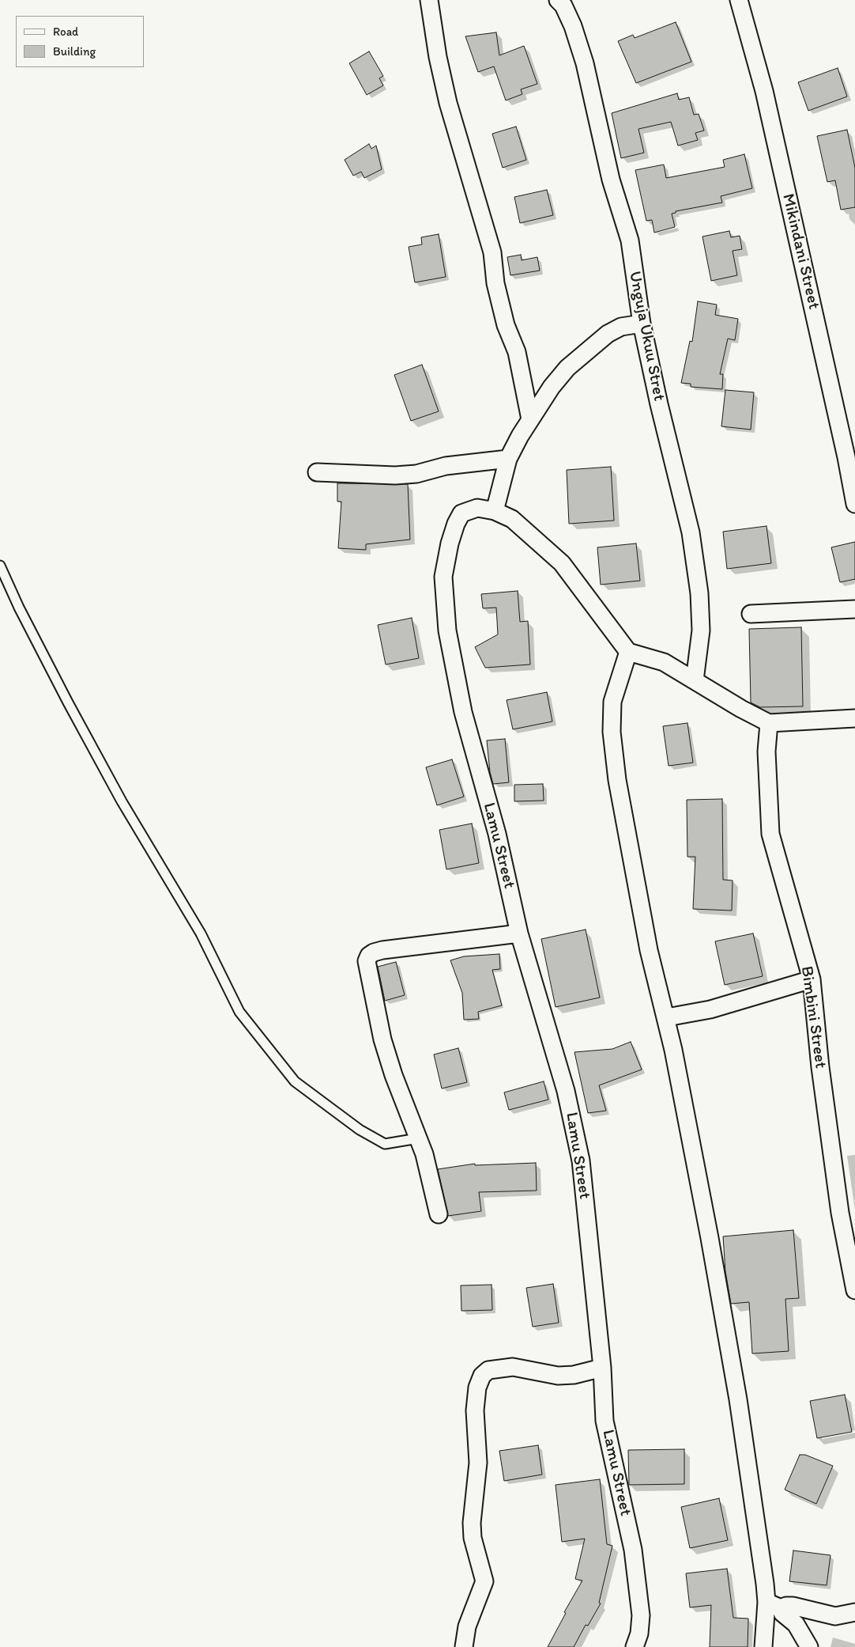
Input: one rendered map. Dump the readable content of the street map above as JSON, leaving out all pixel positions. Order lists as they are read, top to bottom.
{
  "streets": {
    "street": [
      "Mikindani Street",
      "Unguja Ukuu Stret",
      "Lamu Street",
      "Bimbini Street"
    ]
  },
  "legend": ["Road", "Building"]
}
